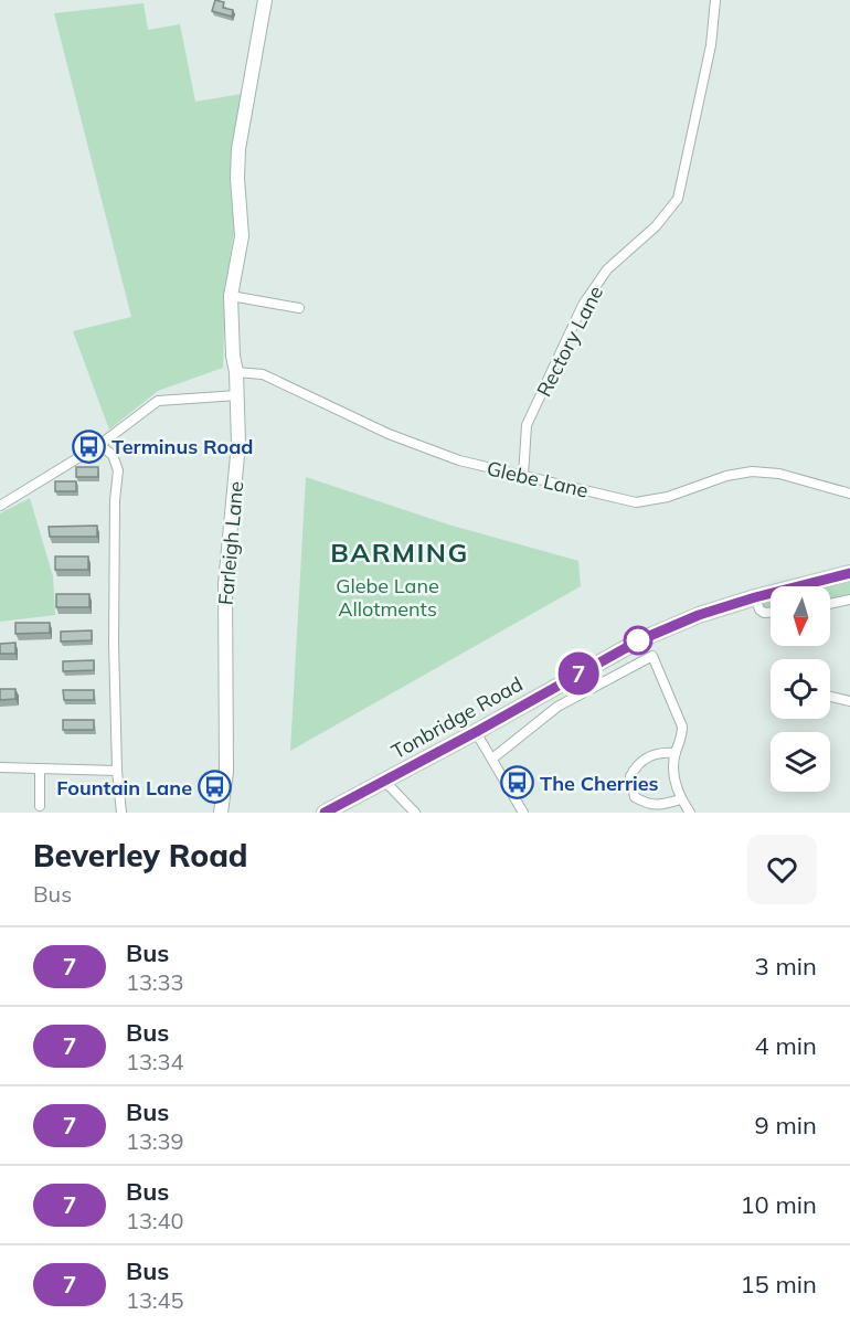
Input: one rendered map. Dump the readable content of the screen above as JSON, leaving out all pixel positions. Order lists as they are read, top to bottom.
{
  "streets": {
    "main road": ["Tonbridge Road"],
    "street": ["Rectory Lane", "Glebe Lane", "Farleigh Lane"]
  },
  "crossings": [
    ["Rectory Lane", "Glebe Lane"],
    ["Glebe Lane", "Farleigh Lane"]
  ],
  "districts": ["BARMING"],
  "parks": ["Glebe Lane Allotments"],
  "places": {
    "bus stop": ["Terminus Road", "The Cherries", "Fountain Lane"]
  },
  "lines": ["bus line 7"],
  "north": "bottom",
  "page": {
    "on_map": "7",
    "heading": ["Beverley Road", "Bus"],
    "list": [
      {
        "mark": "7",
        "name": "Bus",
        "note": "13:33",
        "value": "3 min"
      },
      {
        "mark": "7",
        "name": "Bus",
        "note": "13:34",
        "value": "4 min"
      },
      {
        "mark": "7",
        "name": "Bus",
        "note": "13:39",
        "value": "9 min"
      },
      {
        "mark": "7",
        "name": "Bus",
        "note": "13:40",
        "value": "10 min"
      },
      {
        "mark": "7",
        "name": "Bus",
        "note": "13:45",
        "value": "15 min"
      }
    ]
  }
}
